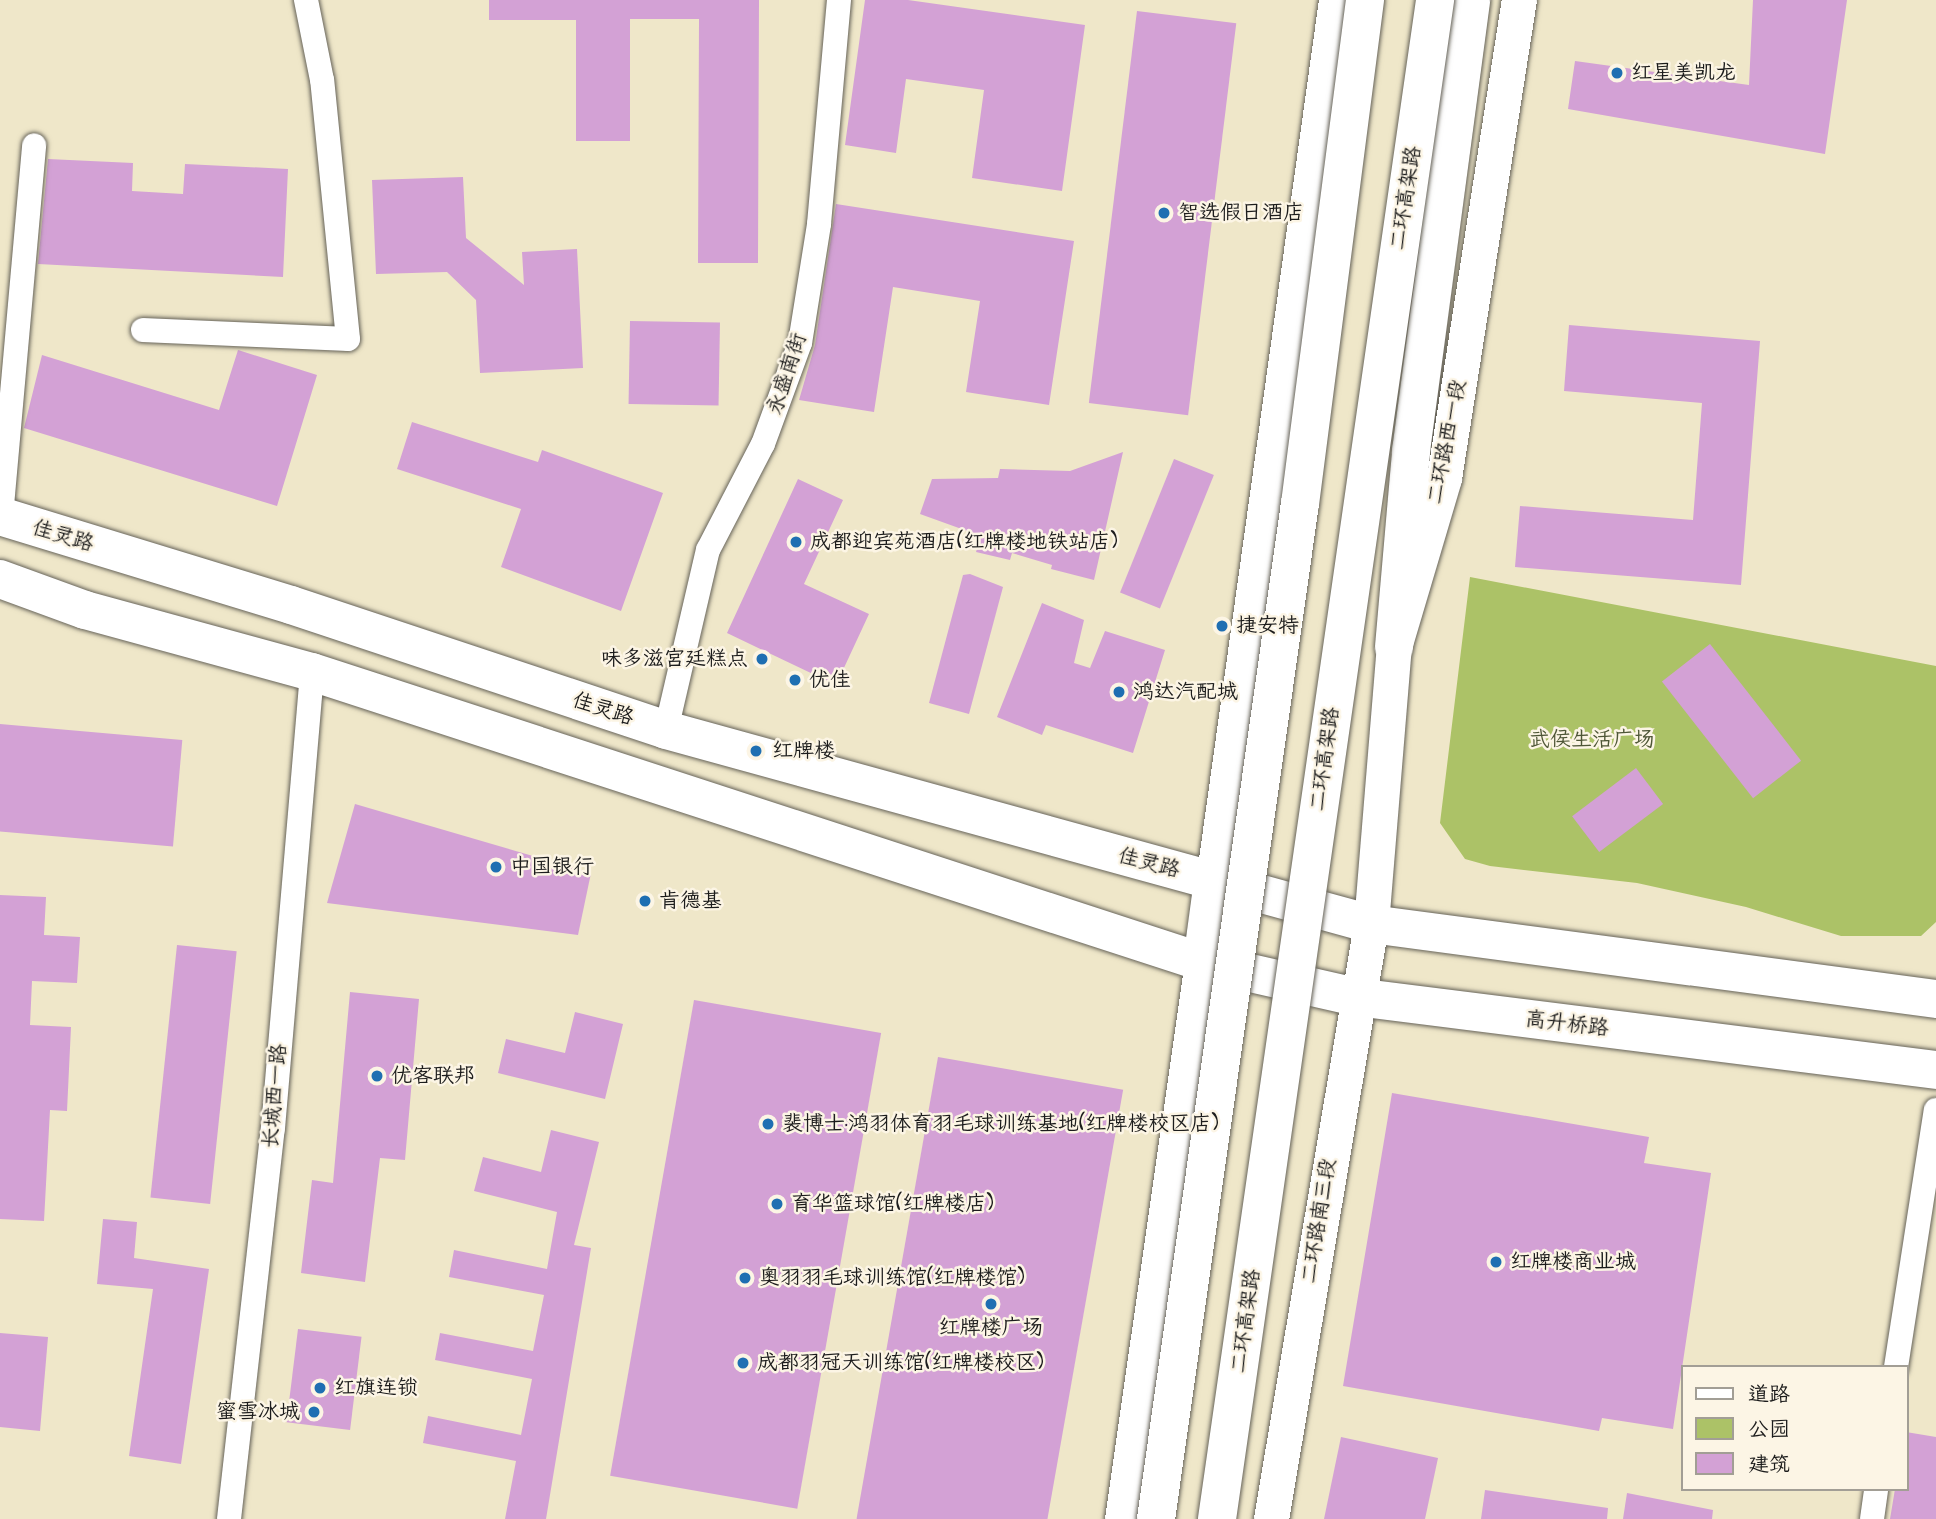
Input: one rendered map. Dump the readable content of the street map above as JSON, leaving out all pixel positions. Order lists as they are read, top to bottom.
{
  "streets": {
    "main road": [
      "二环高架路",
      "二环路西一段",
      "佳灵路",
      "高升桥路",
      "二环路南三段"
    ],
    "street": ["永盛南街", "长城西一路"]
  },
  "crossings": [
    ["永盛南街", "佳灵路"],
    ["二环路西一段", "二环路南三段"],
    ["高升桥路", "二环路南三段"]
  ],
  "parks": ["武侯生活广场"],
  "places": [
    "红星美凯龙",
    "智选假日酒店",
    "成都迎宾苑酒店(红牌楼地铁站店)",
    "捷安特",
    "味多滋宫廷糕点",
    "优佳",
    "鸿达汽配城",
    "红牌楼",
    "中国银行",
    "肯德基",
    "优客联邦",
    "裴博士·鸿羽体育羽毛球训练基地(红牌楼校区店)",
    "育华篮球馆(红牌楼店)",
    "红牌楼商业城",
    "奥羽羽毛球训练馆(红牌楼馆)",
    "红牌楼广场",
    "成都羽冠天训练馆(红牌楼校区)",
    "红旗连锁",
    "蜜雪冰城"
  ],
  "legend": ["道路", "公园", "建筑"]
}
